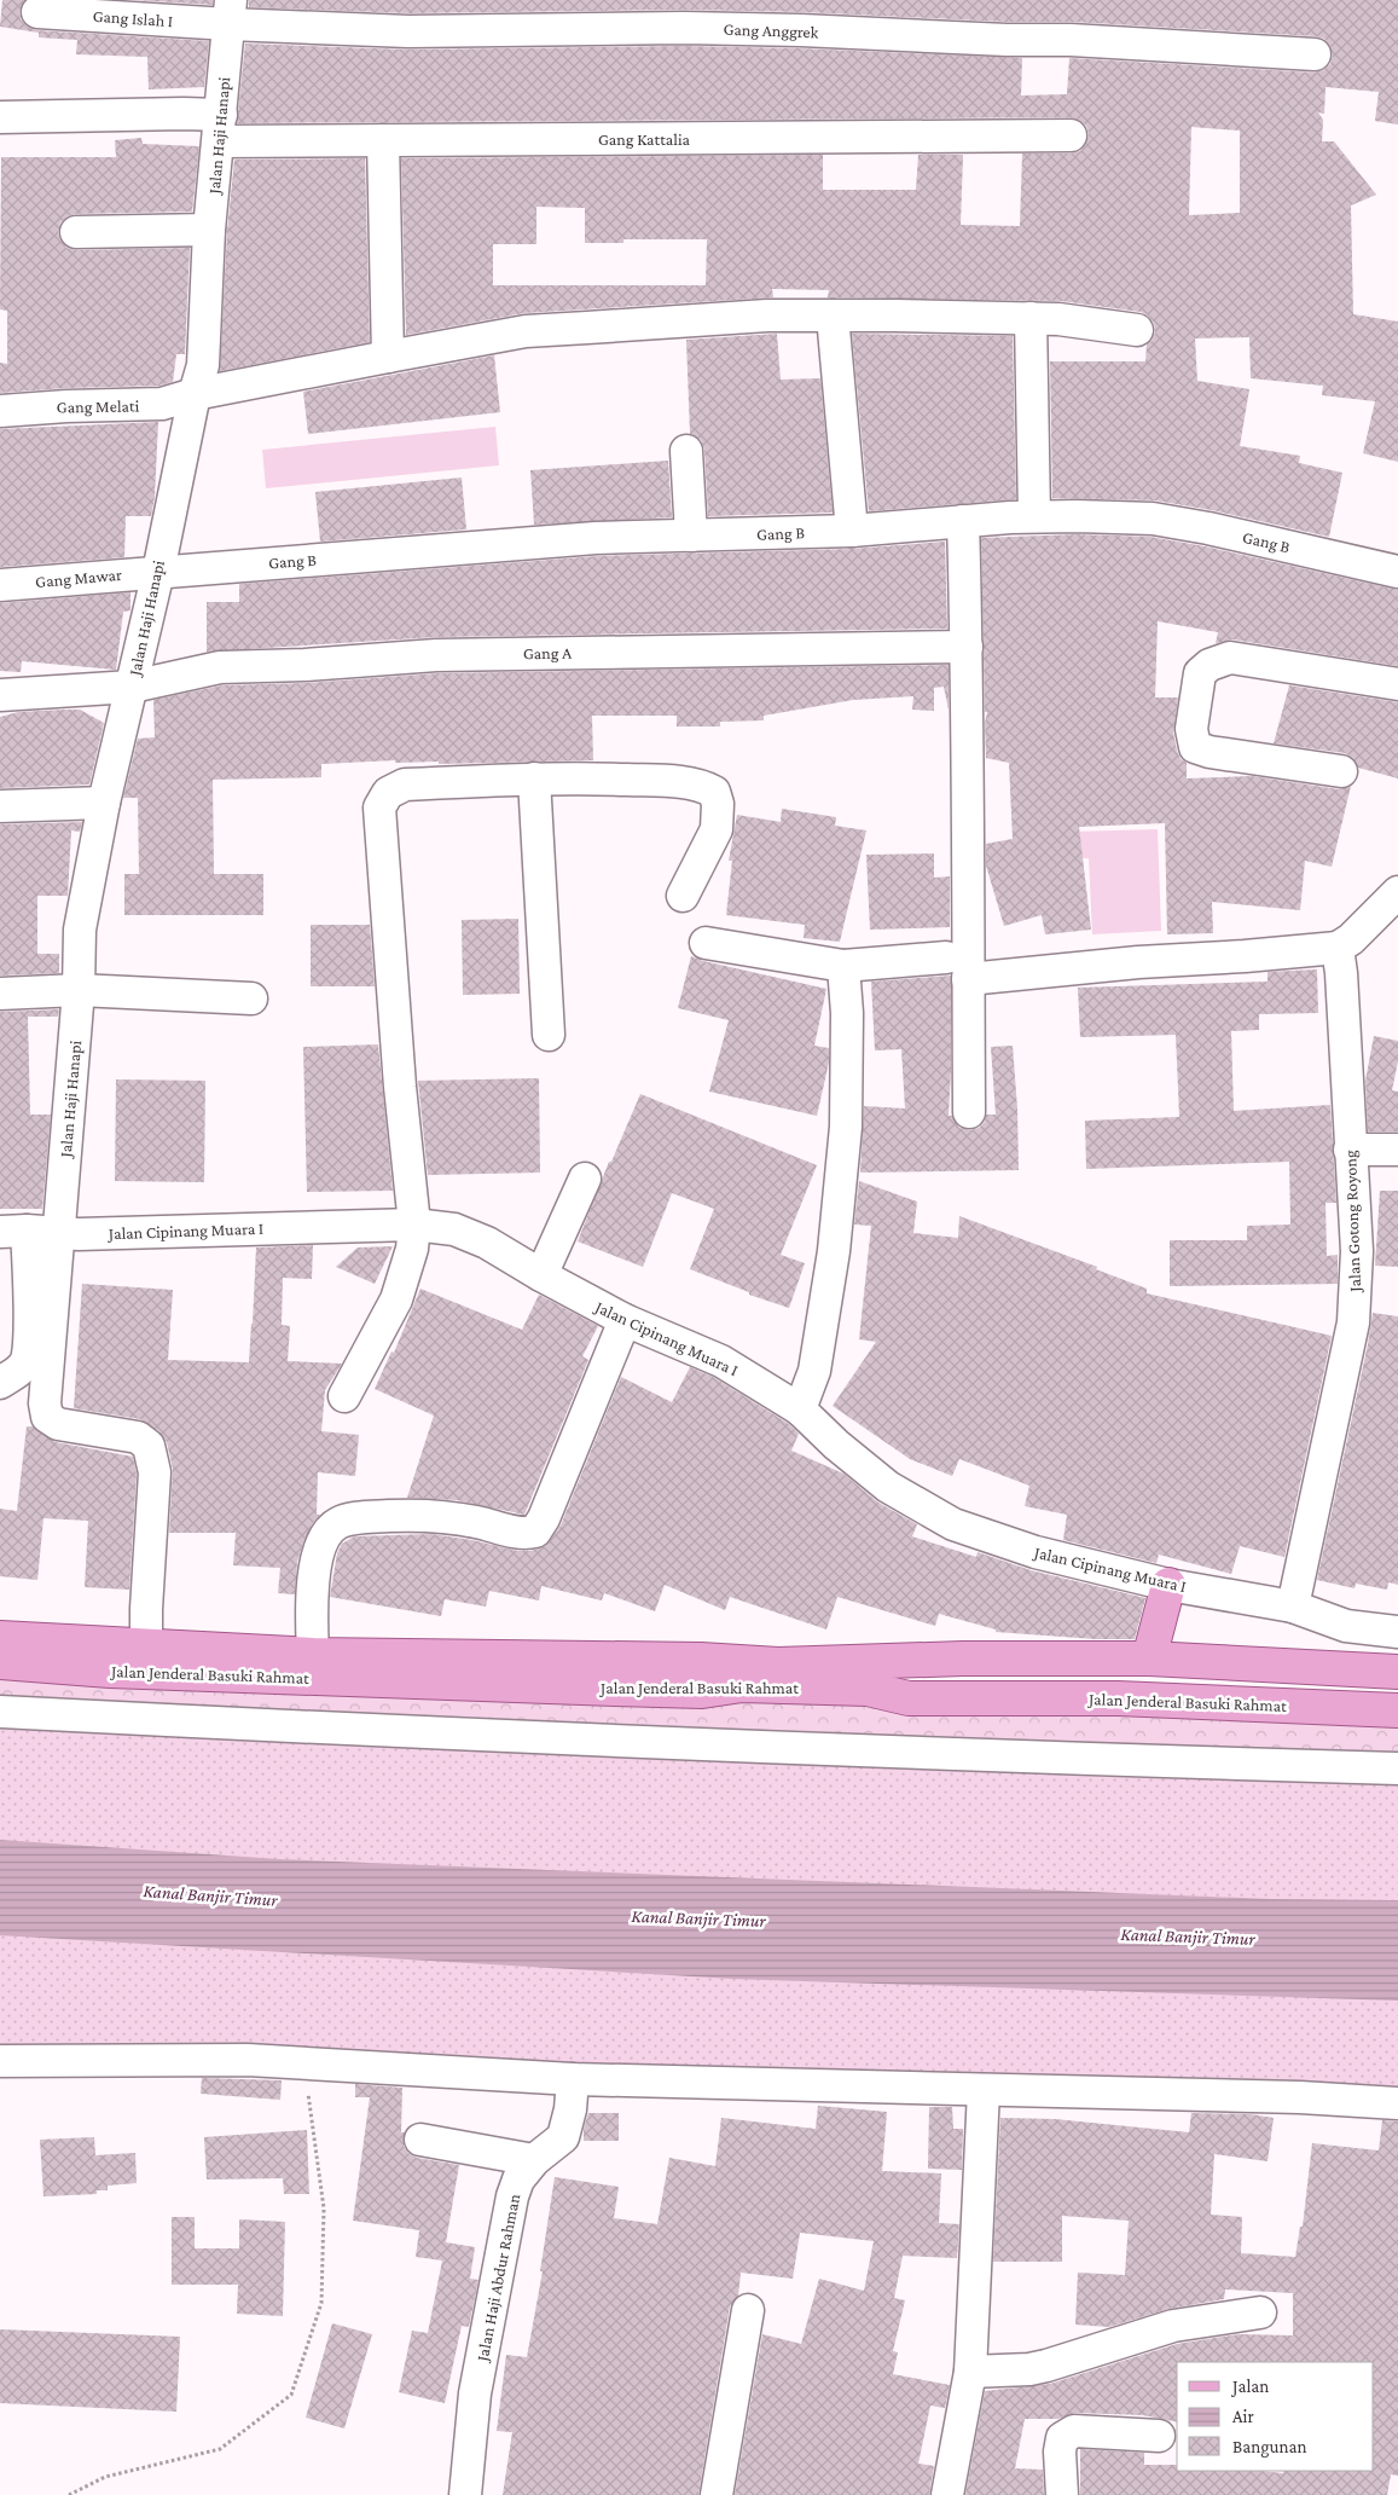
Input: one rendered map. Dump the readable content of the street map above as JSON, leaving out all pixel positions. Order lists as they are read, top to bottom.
{
  "streets": {
    "main road": ["Jalan Jenderal Basuki Rahmat"],
    "street": [
      "Gang Islah I",
      "Gang Anggrek",
      "Jalan Haji Hanapi",
      "Gang Kattalia",
      "Gang Melati",
      "Gang B",
      "Gang Mawar",
      "Gang A",
      "Jalan Gotong Royong",
      "Jalan Cipinang Muara I",
      "Jalan Haji Abdur Rahman"
    ]
  },
  "crossings": [
    ["Gang Islah I", "Gang Anggrek"],
    ["Gang Islah I", "Jalan Haji Hanapi"],
    ["Gang Anggrek", "Jalan Haji Hanapi"],
    ["Jalan Haji Hanapi", "Gang Kattalia"],
    ["Jalan Haji Hanapi", "Gang Melati"],
    ["Jalan Haji Hanapi", "Gang B"],
    ["Jalan Haji Hanapi", "Gang Mawar"],
    ["Jalan Haji Hanapi", "Gang A"],
    ["Jalan Haji Hanapi", "Jalan Cipinang Muara I"],
    ["Jalan Haji Hanapi", "Jalan Jenderal Basuki Rahmat"],
    ["Gang B", "Gang Mawar"],
    ["Jalan Gotong Royong", "Jalan Cipinang Muara I"]
  ],
  "water": ["Kanal Banjir Timur"],
  "legend": ["Jalan", "Air", "Bangunan"]
}
